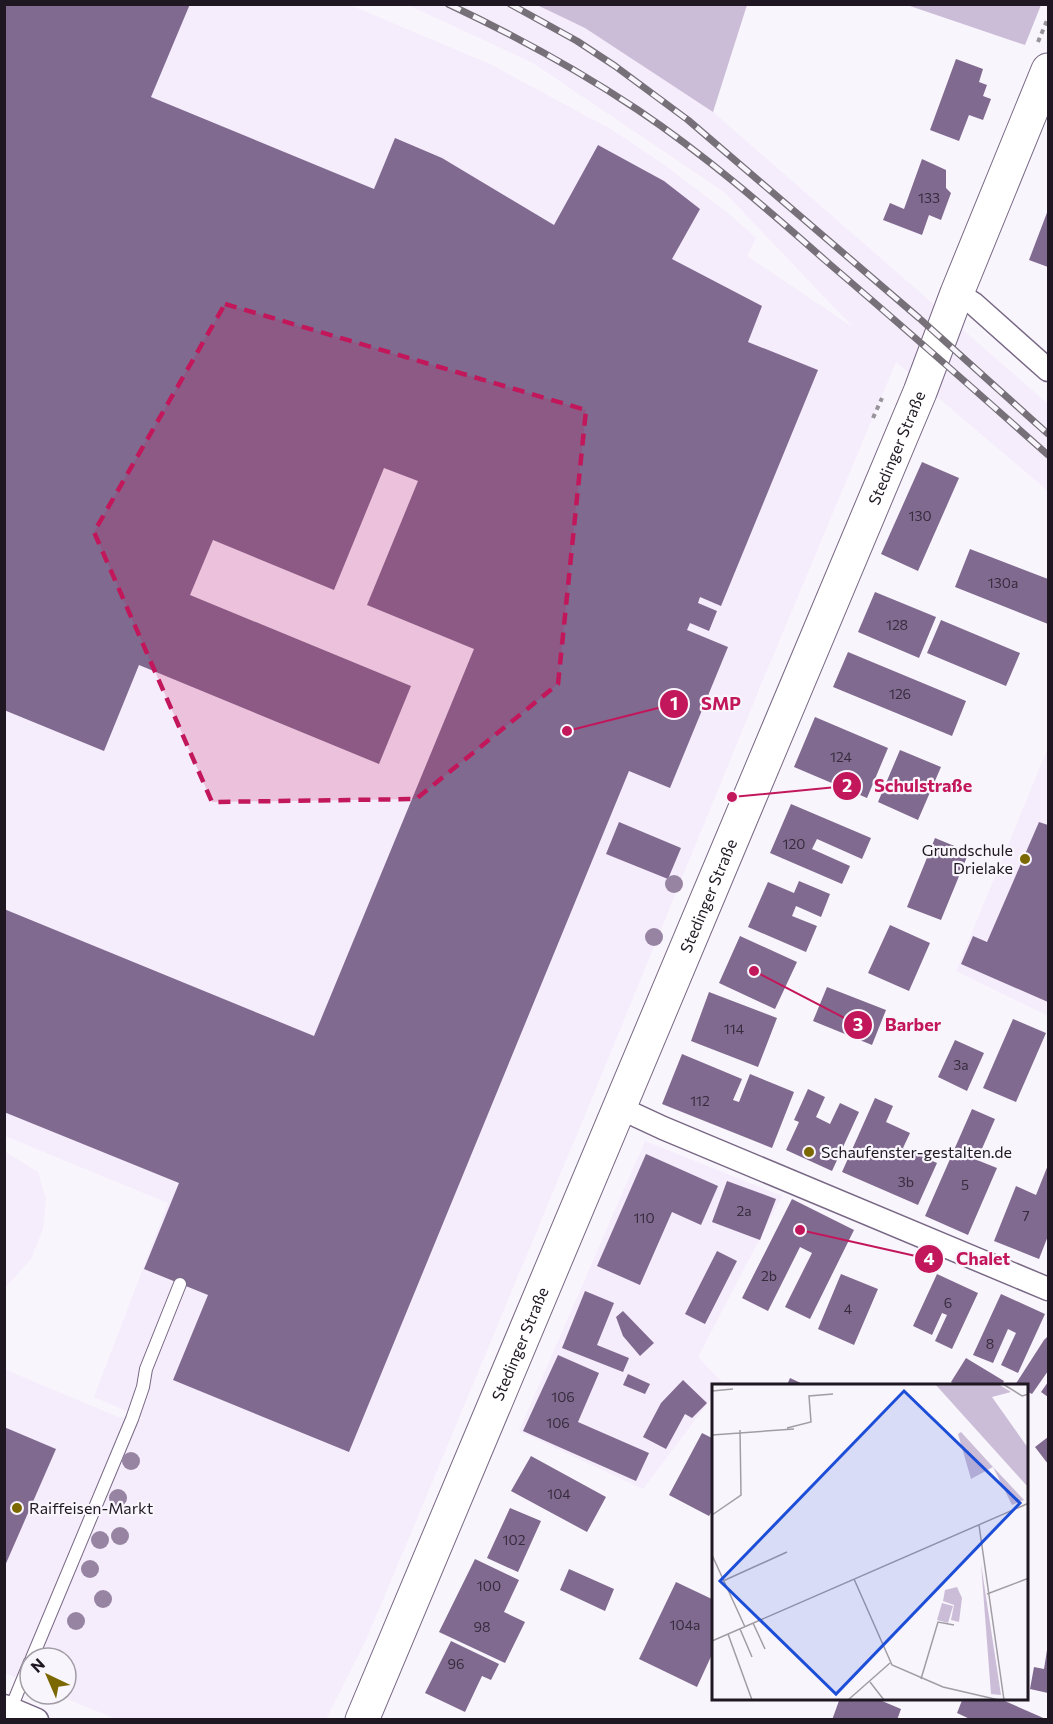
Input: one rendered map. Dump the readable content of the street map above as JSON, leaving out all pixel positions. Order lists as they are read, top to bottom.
{
  "streets": {
    "main road": ["Stedinger Straße"]
  },
  "places": [
    "SMP",
    "Schulstraße",
    "Grundschule Drielake",
    "Barber",
    "Schaufenster-gestalten.de",
    "Chalet",
    "Raiffeisen-Markt"
  ],
  "house_numbers": [
    "133",
    "130",
    "130a",
    "128",
    "126",
    "124",
    "120",
    "114",
    "3a",
    "112",
    "3b",
    "5",
    "2a",
    "7",
    "110",
    "2b",
    "6",
    "4",
    "8",
    "106",
    "106",
    "104",
    "102",
    "100",
    "104a",
    "98",
    "96"
  ],
  "north": "top left"
}
